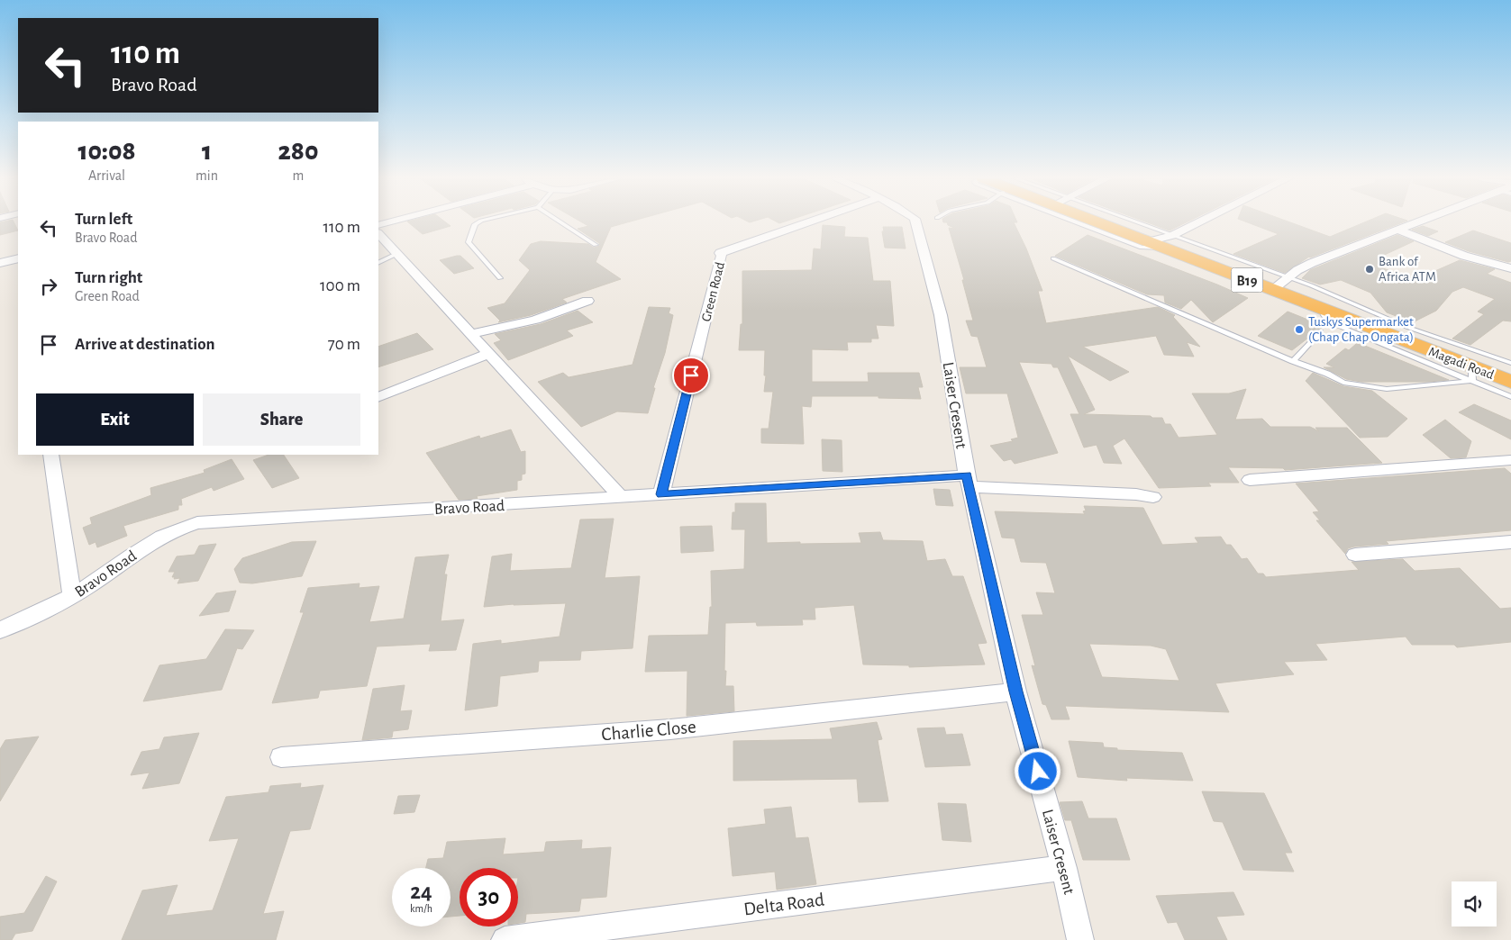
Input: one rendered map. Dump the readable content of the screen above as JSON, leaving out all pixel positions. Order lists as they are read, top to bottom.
{
  "streets": {
    "highway": ["B19", "Magadi Road"],
    "street": [
      "Green Road",
      "Laiser Cresent",
      "Bravo Road",
      "Charlie Close",
      "Delta Road"
    ]
  },
  "crossings": [
    ["Green Road", "Bravo Road"],
    ["Laiser Cresent", "Bravo Road"],
    ["Laiser Cresent", "Charlie Close"],
    ["Laiser Cresent", "Delta Road"]
  ],
  "places": ["Bank of Africa ATM", "Tuskys Supermarket (Chap Chap Ongata)"],
  "page": {
    "turn": ["110 m", "Bravo Road"],
    "eta": [
      "10:08",
      "Arrival",
      "1",
      "min",
      "280",
      "m"
    ],
    "list": [
      {
        "name": "Turn left",
        "note": "Bravo Road",
        "value": "110 m"
      },
      {
        "name": "Turn right",
        "note": "Green Road",
        "value": "100 m"
      },
      {
        "name": "Arrive at destination",
        "value": "70 m"
      }
    ],
    "buttons": ["Exit", "Share"],
    "speed": "24 km/h",
    "limit": "30"
  }
}
